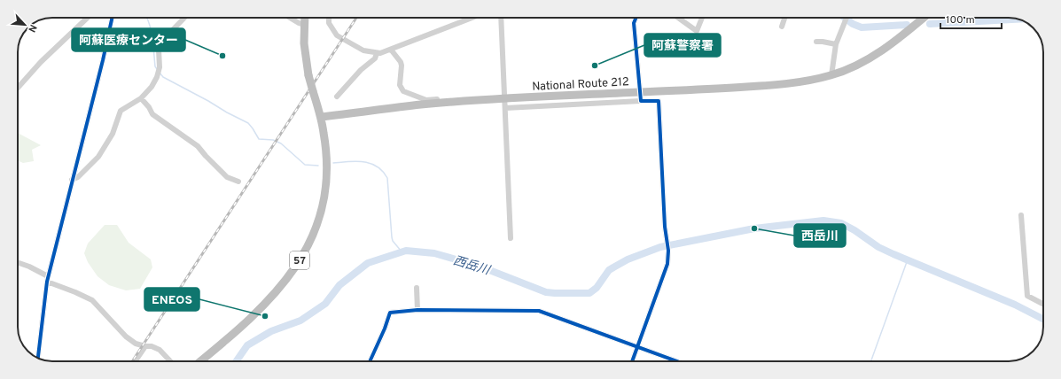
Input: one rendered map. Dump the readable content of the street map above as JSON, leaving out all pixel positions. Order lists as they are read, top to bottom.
{
  "streets": {
    "highway": ["National Route 212", "57"]
  },
  "crossings": [
    ["National Route 212", "57"]
  ],
  "water": ["西岳川"],
  "places": [
    "阿蘇医療センター",
    "阿蘇警察署",
    "西岳川",
    "ENEOS"
  ],
  "scale_bar": "100 m",
  "north": "bottom right"
}
